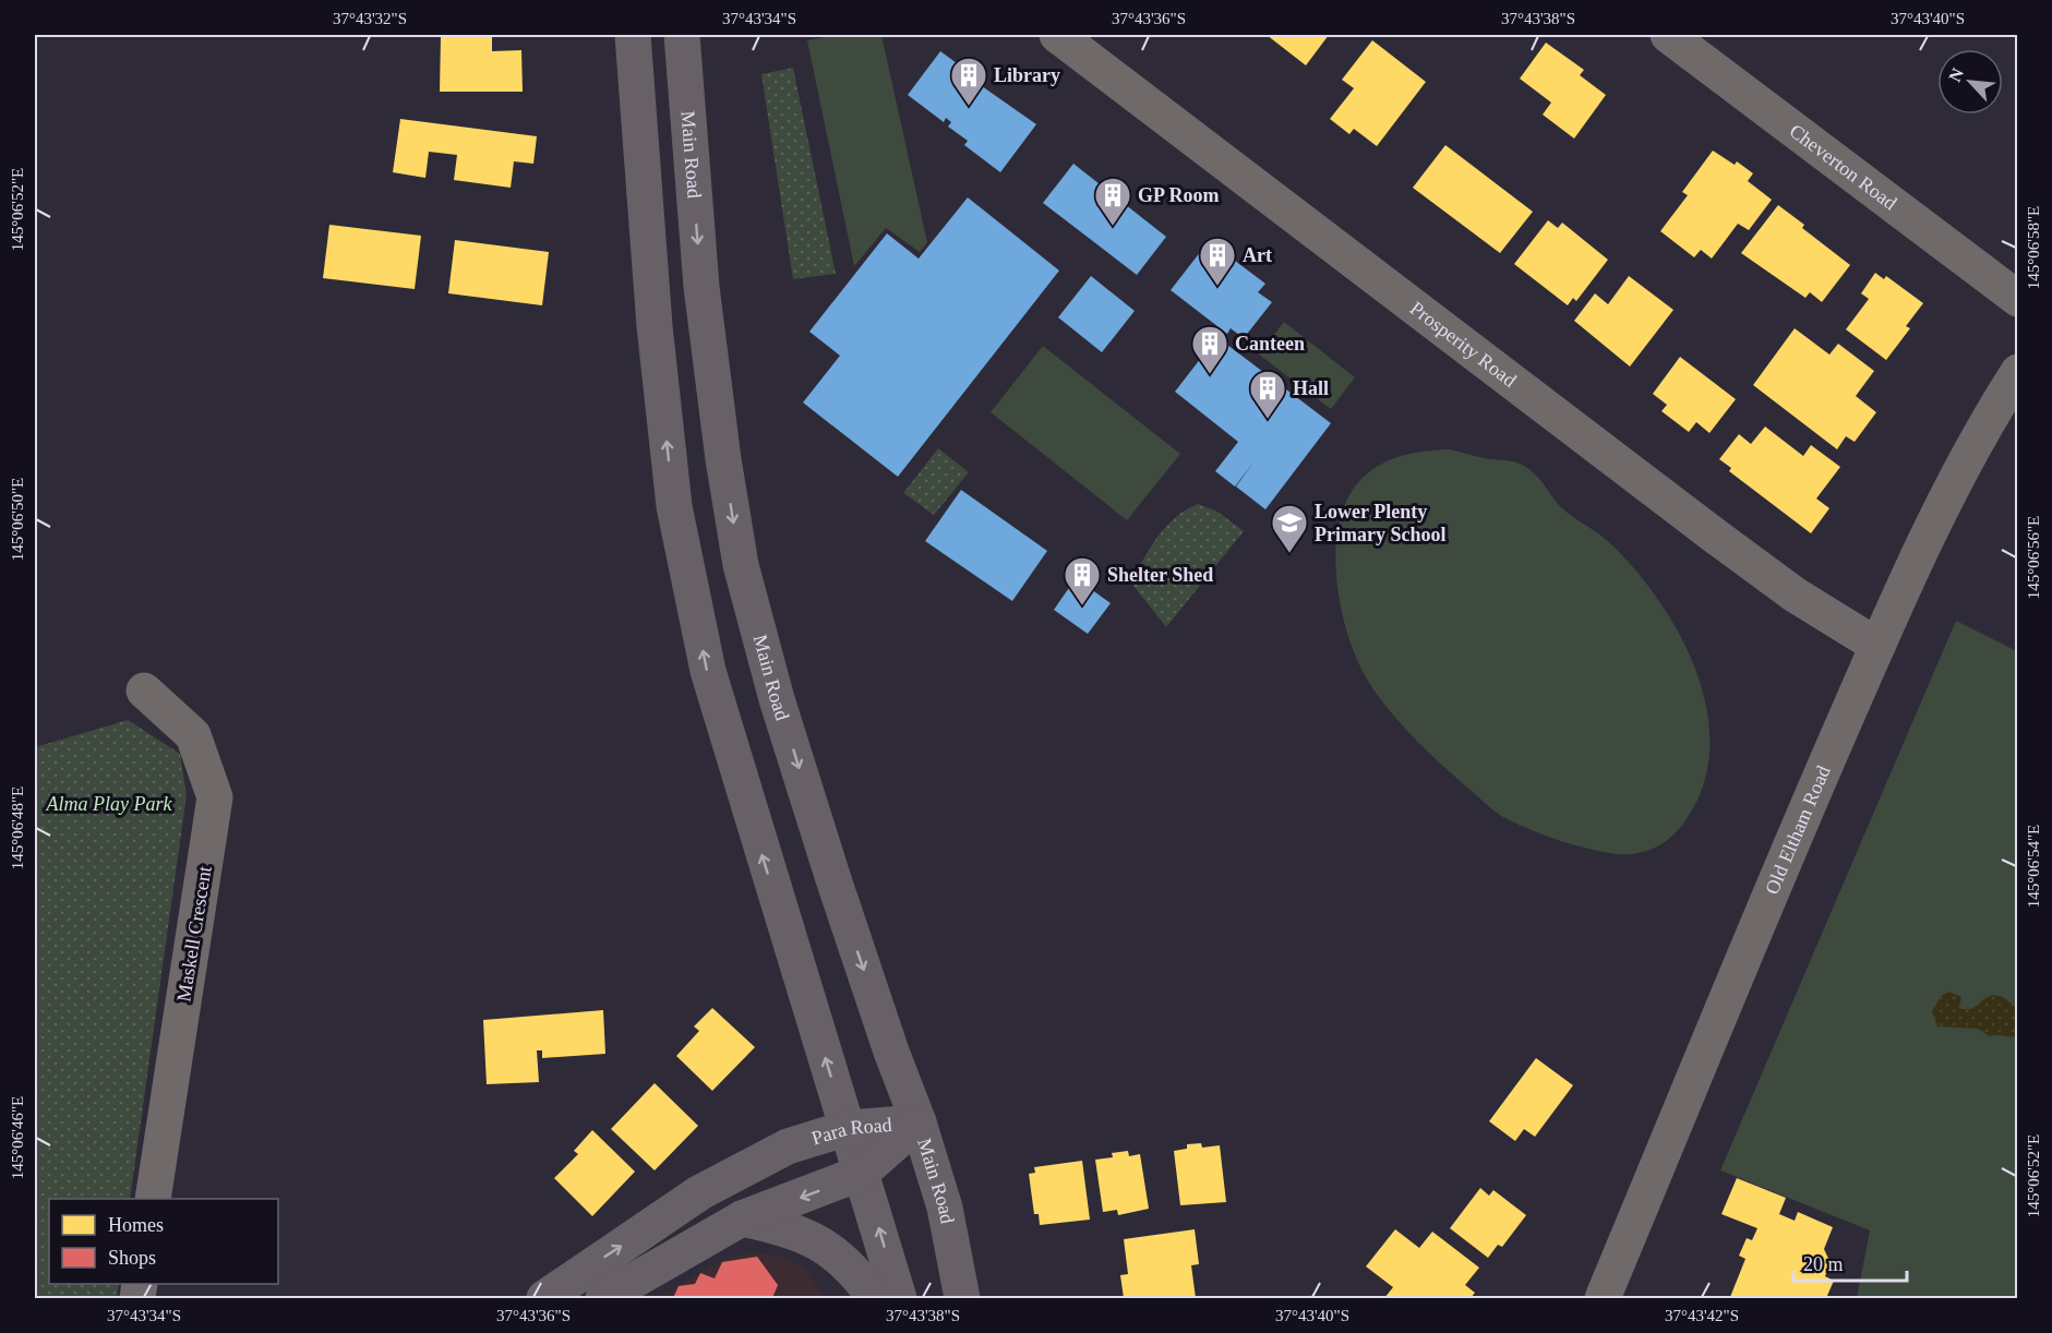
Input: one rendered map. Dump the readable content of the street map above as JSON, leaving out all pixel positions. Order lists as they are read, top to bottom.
{
  "streets": {
    "main road": ["Main Road", "Para Road"],
    "street": [
      "Cheverton Road",
      "Prosperity Road",
      "Old Eltham Road",
      "Maskell Crescent"
    ]
  },
  "crossings": [
    ["Main Road", "Para Road"],
    ["Prosperity Road", "Old Eltham Road"]
  ],
  "parks": ["Alma Play Park"],
  "places": {
    "building": [
      "Library",
      "GP Room",
      "Art",
      "Canteen",
      "Hall",
      "Shelter Shed"
    ],
    "school or university": ["Lower Plenty Primary School"]
  },
  "legend": ["Homes", "Shops"],
  "scale_bar": "20 m",
  "north": "top left",
  "coordinates": [
    "37°43'32\"S",
    "37°43'34\"S",
    "37°43'36\"S",
    "37°43'38\"S",
    "37°43'40\"S",
    "145°06'52\"E",
    "145°06'58\"E",
    "145°06'50\"E",
    "145°06'56\"E",
    "145°06'48\"E",
    "145°06'54\"E",
    "145°06'46\"E",
    "37°43'42\"S"
  ]
}
